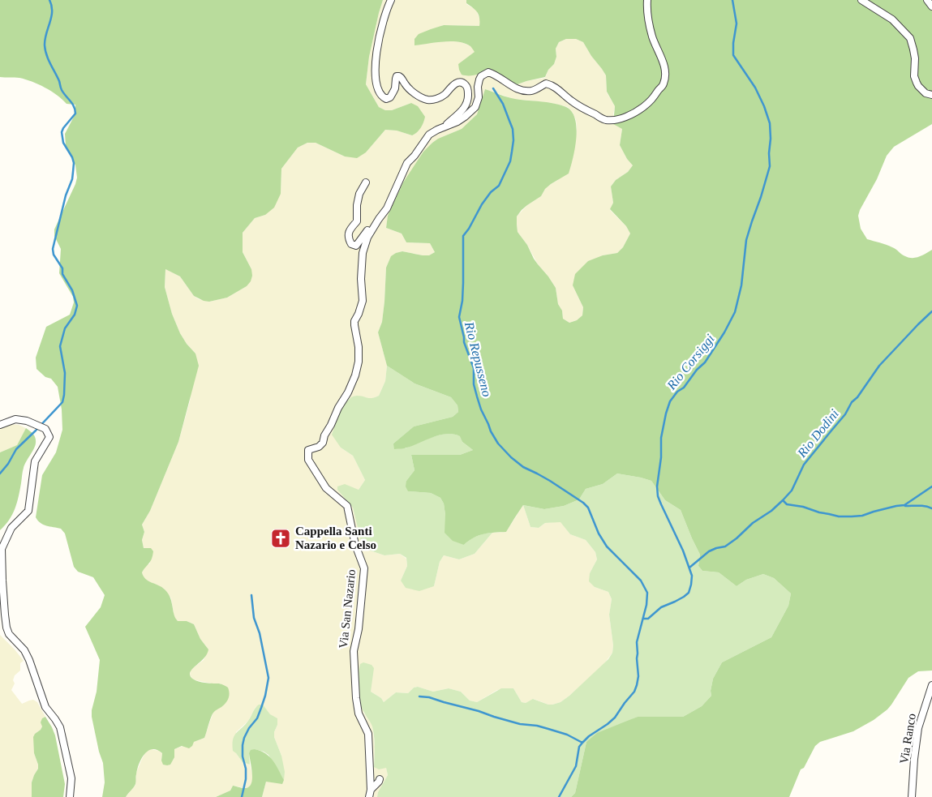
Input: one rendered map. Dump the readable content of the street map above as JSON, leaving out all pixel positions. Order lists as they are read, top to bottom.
{
  "streets": {
    "street": ["Via San Nazario", "Via Ranco"]
  },
  "water": ["Rio Repusseno", "Rio Corsiggi", "Rio Dodini"],
  "places": {
    "church": ["Cappella Santi Nazario e Celso"]
  }
}
